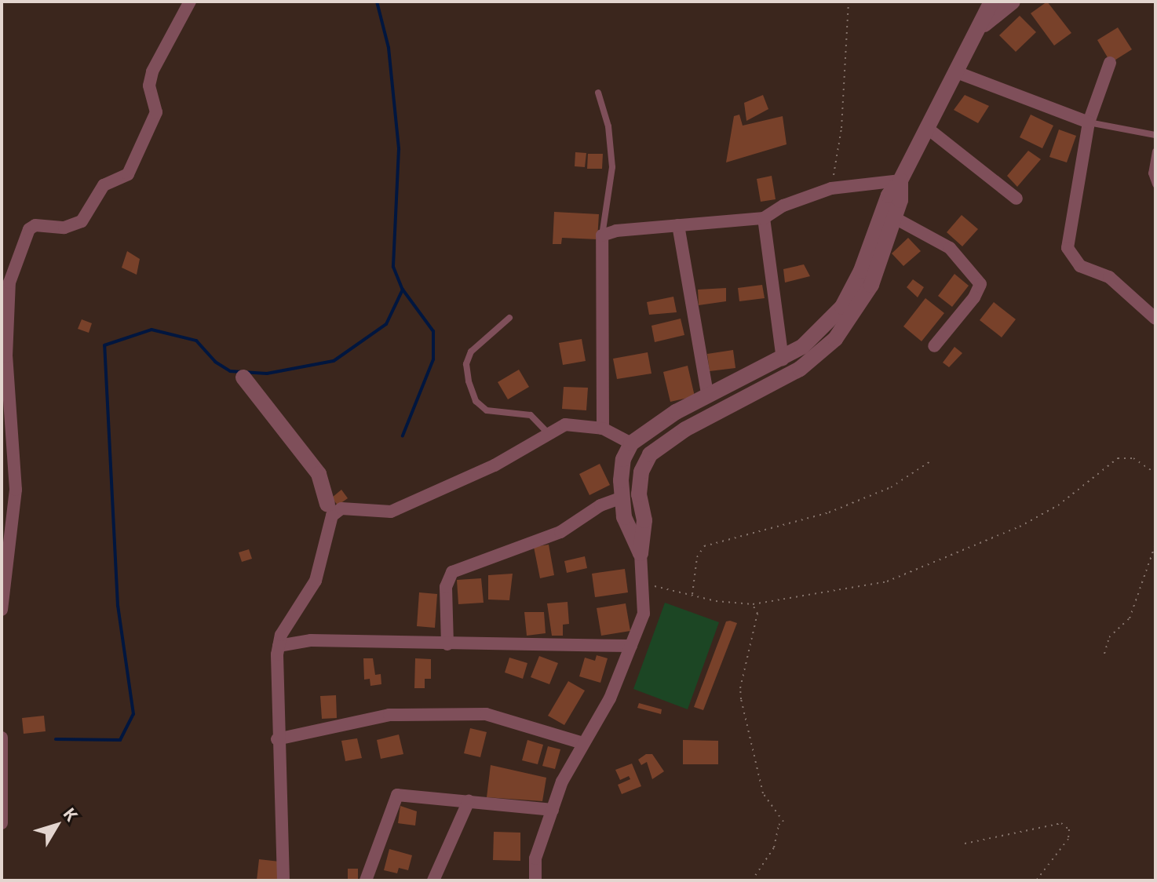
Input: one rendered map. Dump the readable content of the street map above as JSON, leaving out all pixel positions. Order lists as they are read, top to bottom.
{
  "north": "top right"
}
